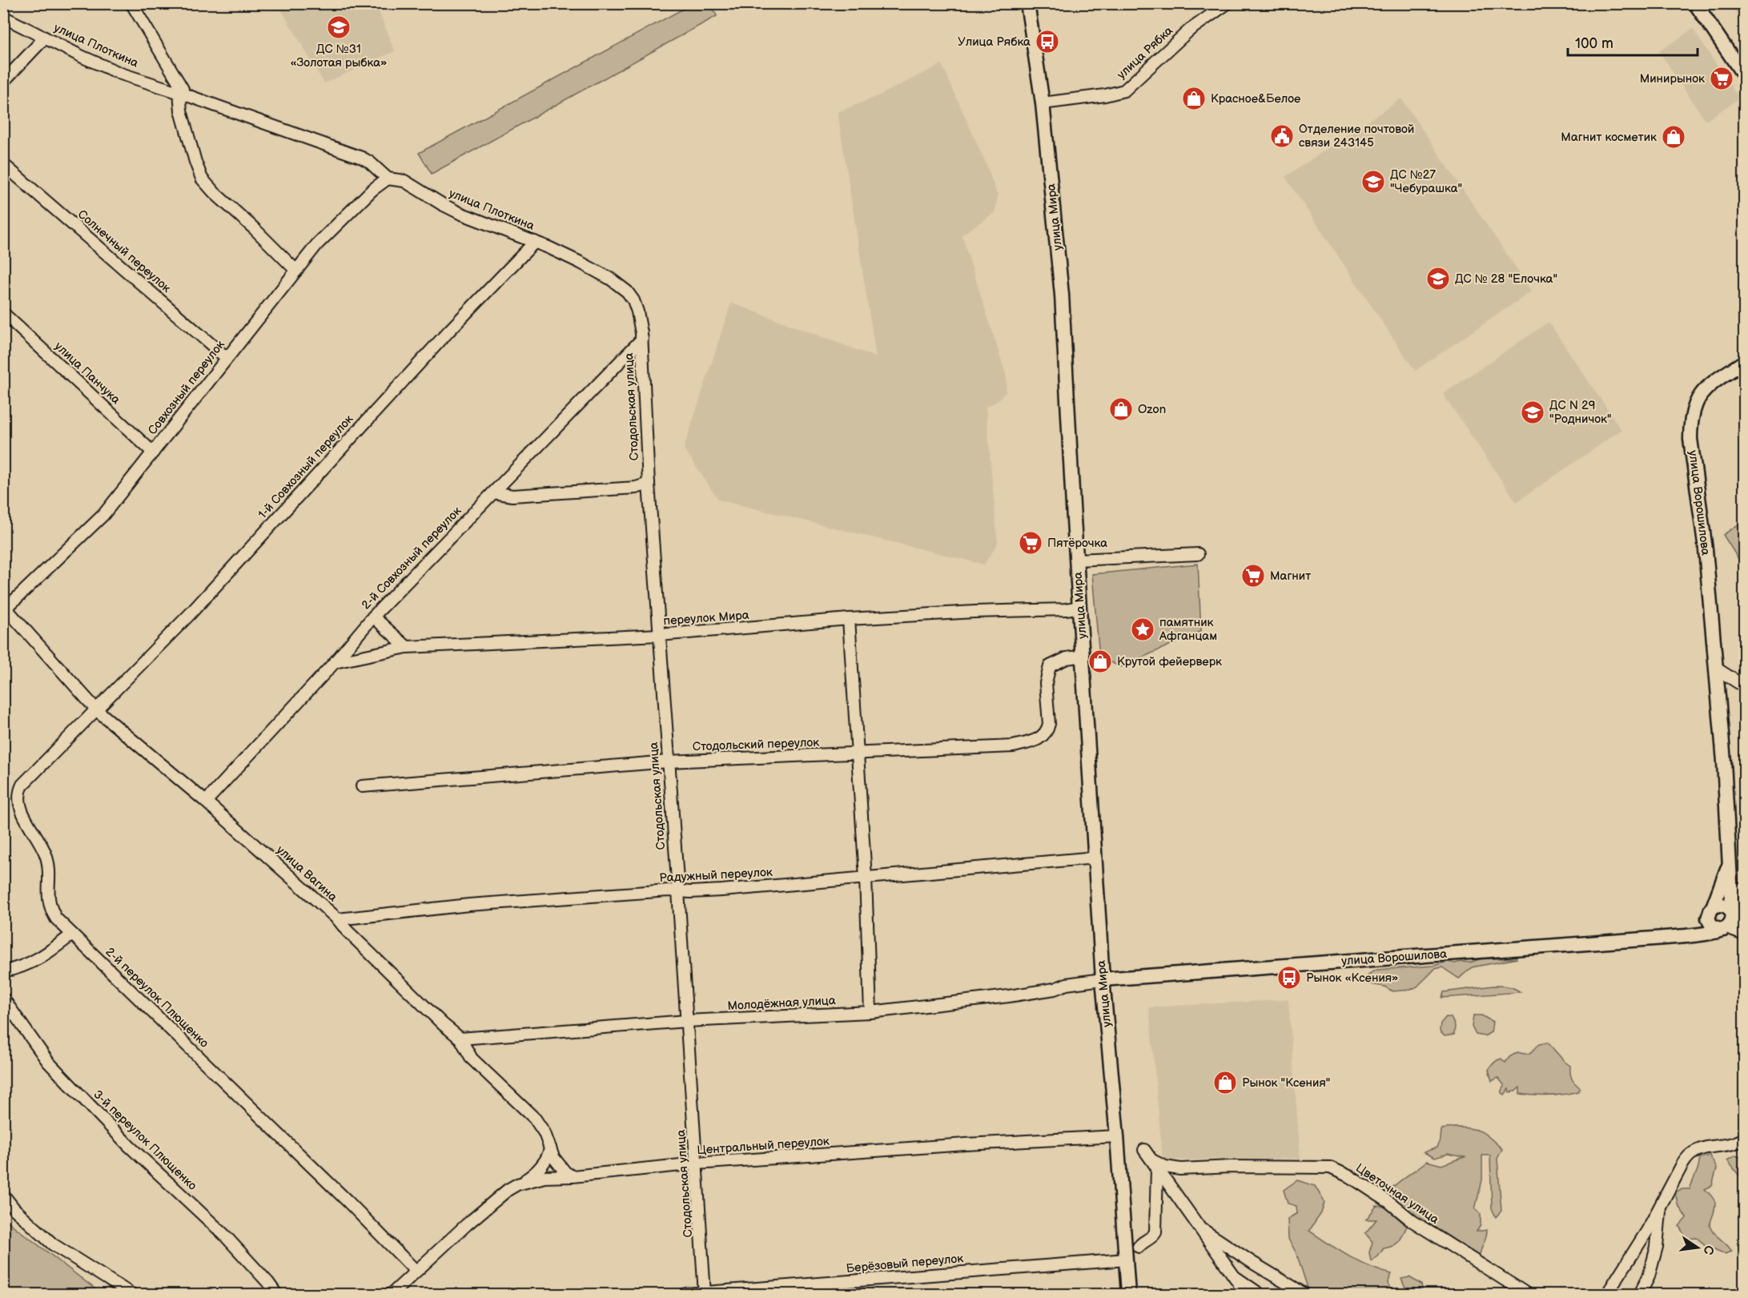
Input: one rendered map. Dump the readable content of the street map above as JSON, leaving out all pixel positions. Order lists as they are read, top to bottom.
{
  "streets": {
    "main road": ["улица Мира", "улица Ворошилова"],
    "street": [
      "улица Плоткина",
      "улица Рябка",
      "Солнечный переулок",
      "улица Панчука",
      "Совхозный переулок",
      "Стодольская улица",
      "1-й Совхозный переулок",
      "2-й Совхозный переулок",
      "переулок Мира",
      "Стодольский переулок",
      "улица Вагина",
      "Радужный переулок",
      "2-й переулок Плющенко",
      "Молодёжная улица",
      "3-й переулок Плющенко",
      "Центральный переулок",
      "Цветочная улица",
      "Берёзовый переулок"
    ]
  },
  "crossings": [
    ["улица Плоткина", "Совхозный переулок"],
    ["улица Плоткина", "Стодольская улица"],
    ["улица Плоткина", "1-й Совхозный переулок"],
    ["улица Рябка", "улица Мира"],
    ["улица Мира", "улица Ворошилова"],
    ["улица Мира", "переулок Мира"],
    ["улица Мира", "Стодольский переулок"],
    ["улица Мира", "Радужный переулок"],
    ["улица Мира", "Молодёжная улица"],
    ["улица Мира", "Центральный переулок"],
    ["улица Мира", "Берёзовый переулок"],
    ["Солнечный переулок", "Совхозный переулок"],
    ["улица Панчука", "Совхозный переулок"],
    ["Совхозный переулок", "улица Вагина"],
    ["Стодольская улица", "2-й Совхозный переулок"],
    ["Стодольская улица", "переулок Мира"],
    ["Стодольская улица", "Стодольский переулок"],
    ["Стодольская улица", "Радужный переулок"],
    ["Стодольская улица", "Молодёжная улица"],
    ["Стодольская улица", "Центральный переулок"],
    ["Стодольская улица", "Берёзовый переулок"],
    ["1-й Совхозный переулок", "улица Вагина"],
    ["1-й Совхозный переулок", "2-й переулок Плющенко"],
    ["улица Ворошилова", "Молодёжная улица"],
    ["2-й Совхозный переулок", "переулок Мира"],
    ["2-й Совхозный переулок", "улица Вагина"],
    ["улица Вагина", "Радужный переулок"],
    ["улица Вагина", "2-й переулок Плющенко"],
    ["улица Вагина", "Молодёжная улица"],
    ["улица Вагина", "Центральный переулок"],
    ["2-й переулок Плющенко", "Центральный переулок"]
  ],
  "places": {
    "school or university": [
      "ДС №31 «Золотая рыбка»",
      "ДС №27 \"Чебурашка\"",
      "ДС № 28 \"Елочка\"",
      "ДС N 29 \"Родничок\""
    ],
    "bus stop": ["Улица Рябка", "Рынок «Ксения»"],
    "supermarket": ["Минирынок", "Пятёрочка", "Магнит"],
    "shop": [
      "Красное&Белое",
      "Магнит косметик",
      "Ozon",
      "Крутой фейерверк",
      "Рынок \"Ксения\""
    ],
    "public building": ["Отделение почтовой связи 243145"],
    "place": ["памятник Афганцам"]
  },
  "scale_bar": "100 m",
  "north": "right"
}
